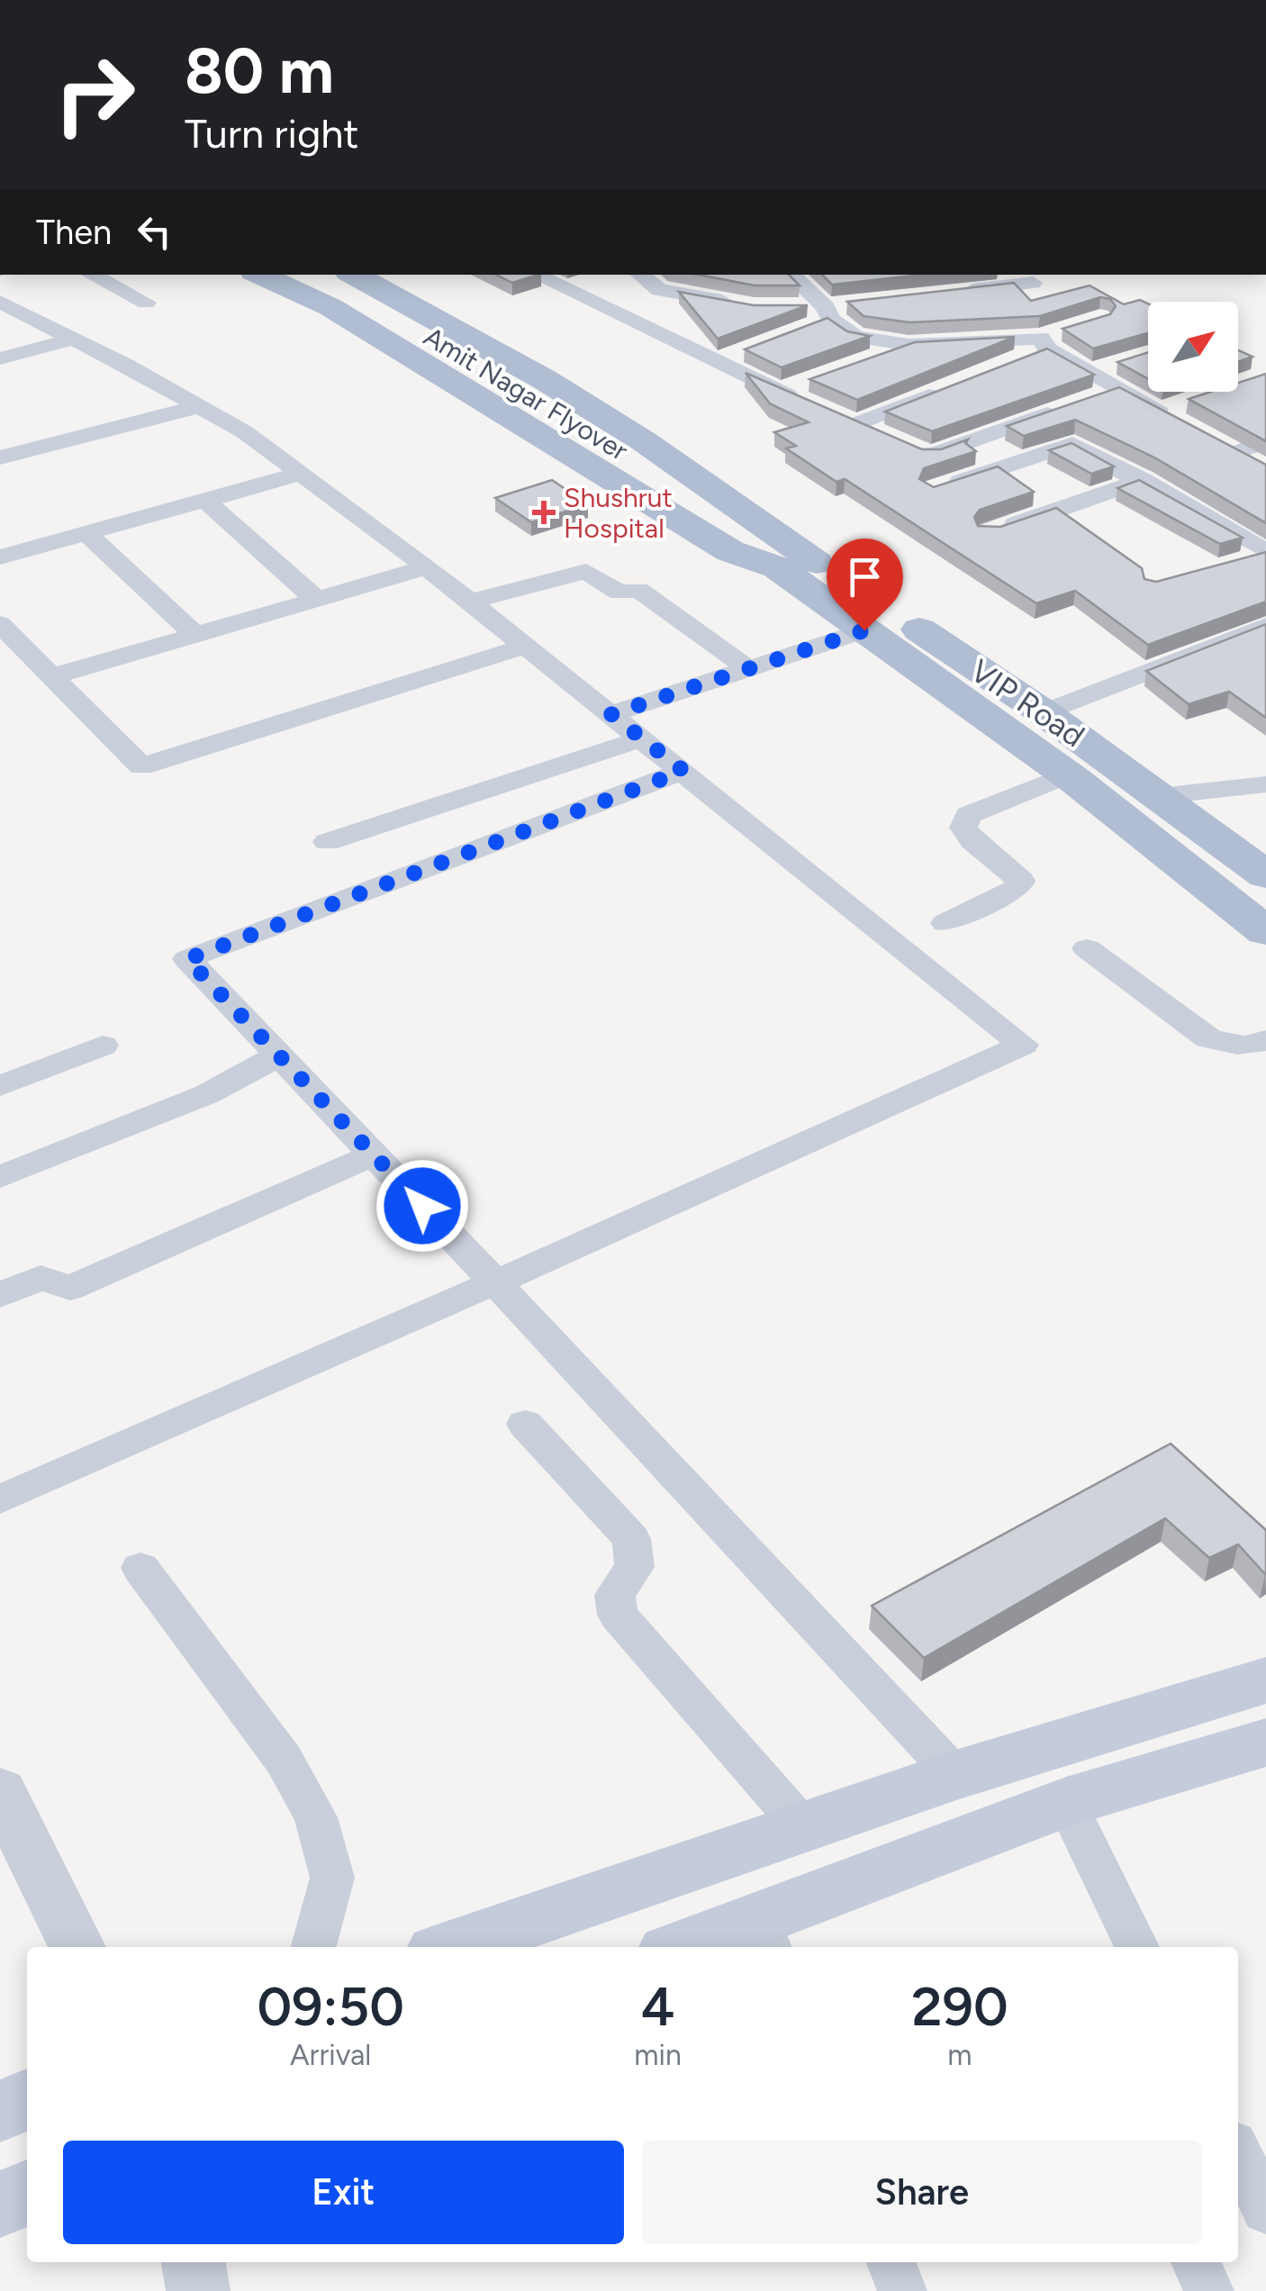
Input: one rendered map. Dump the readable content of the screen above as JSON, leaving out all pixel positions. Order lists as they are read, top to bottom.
{
  "streets": {
    "main road": ["Amit Nagar Flyover", "VIP Road"]
  },
  "crossings": [
    ["Amit Nagar Flyover", "VIP Road"]
  ],
  "places": {
    "health": ["Shushrut Hospital"]
  },
  "north": "top right",
  "page": {
    "turn": ["80 m", "Turn right"],
    "then": "Then",
    "eta": [
      "09:50",
      "Arrival",
      "4",
      "min",
      "290",
      "m"
    ],
    "buttons": ["Exit", "Share"]
  }
}
